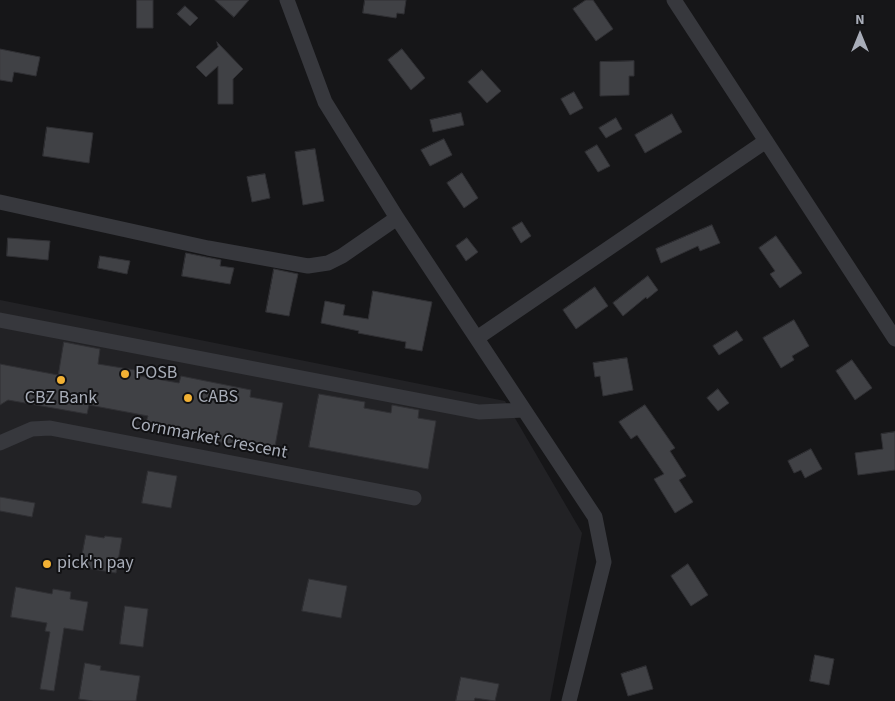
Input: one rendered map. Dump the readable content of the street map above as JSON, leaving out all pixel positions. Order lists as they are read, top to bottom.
{
  "streets": {
    "street": ["Cornmarket Crescent"]
  },
  "places": [
    "POSB",
    "CBZ Bank",
    "CABS",
    "pick'n pay"
  ],
  "north": "top"
}
